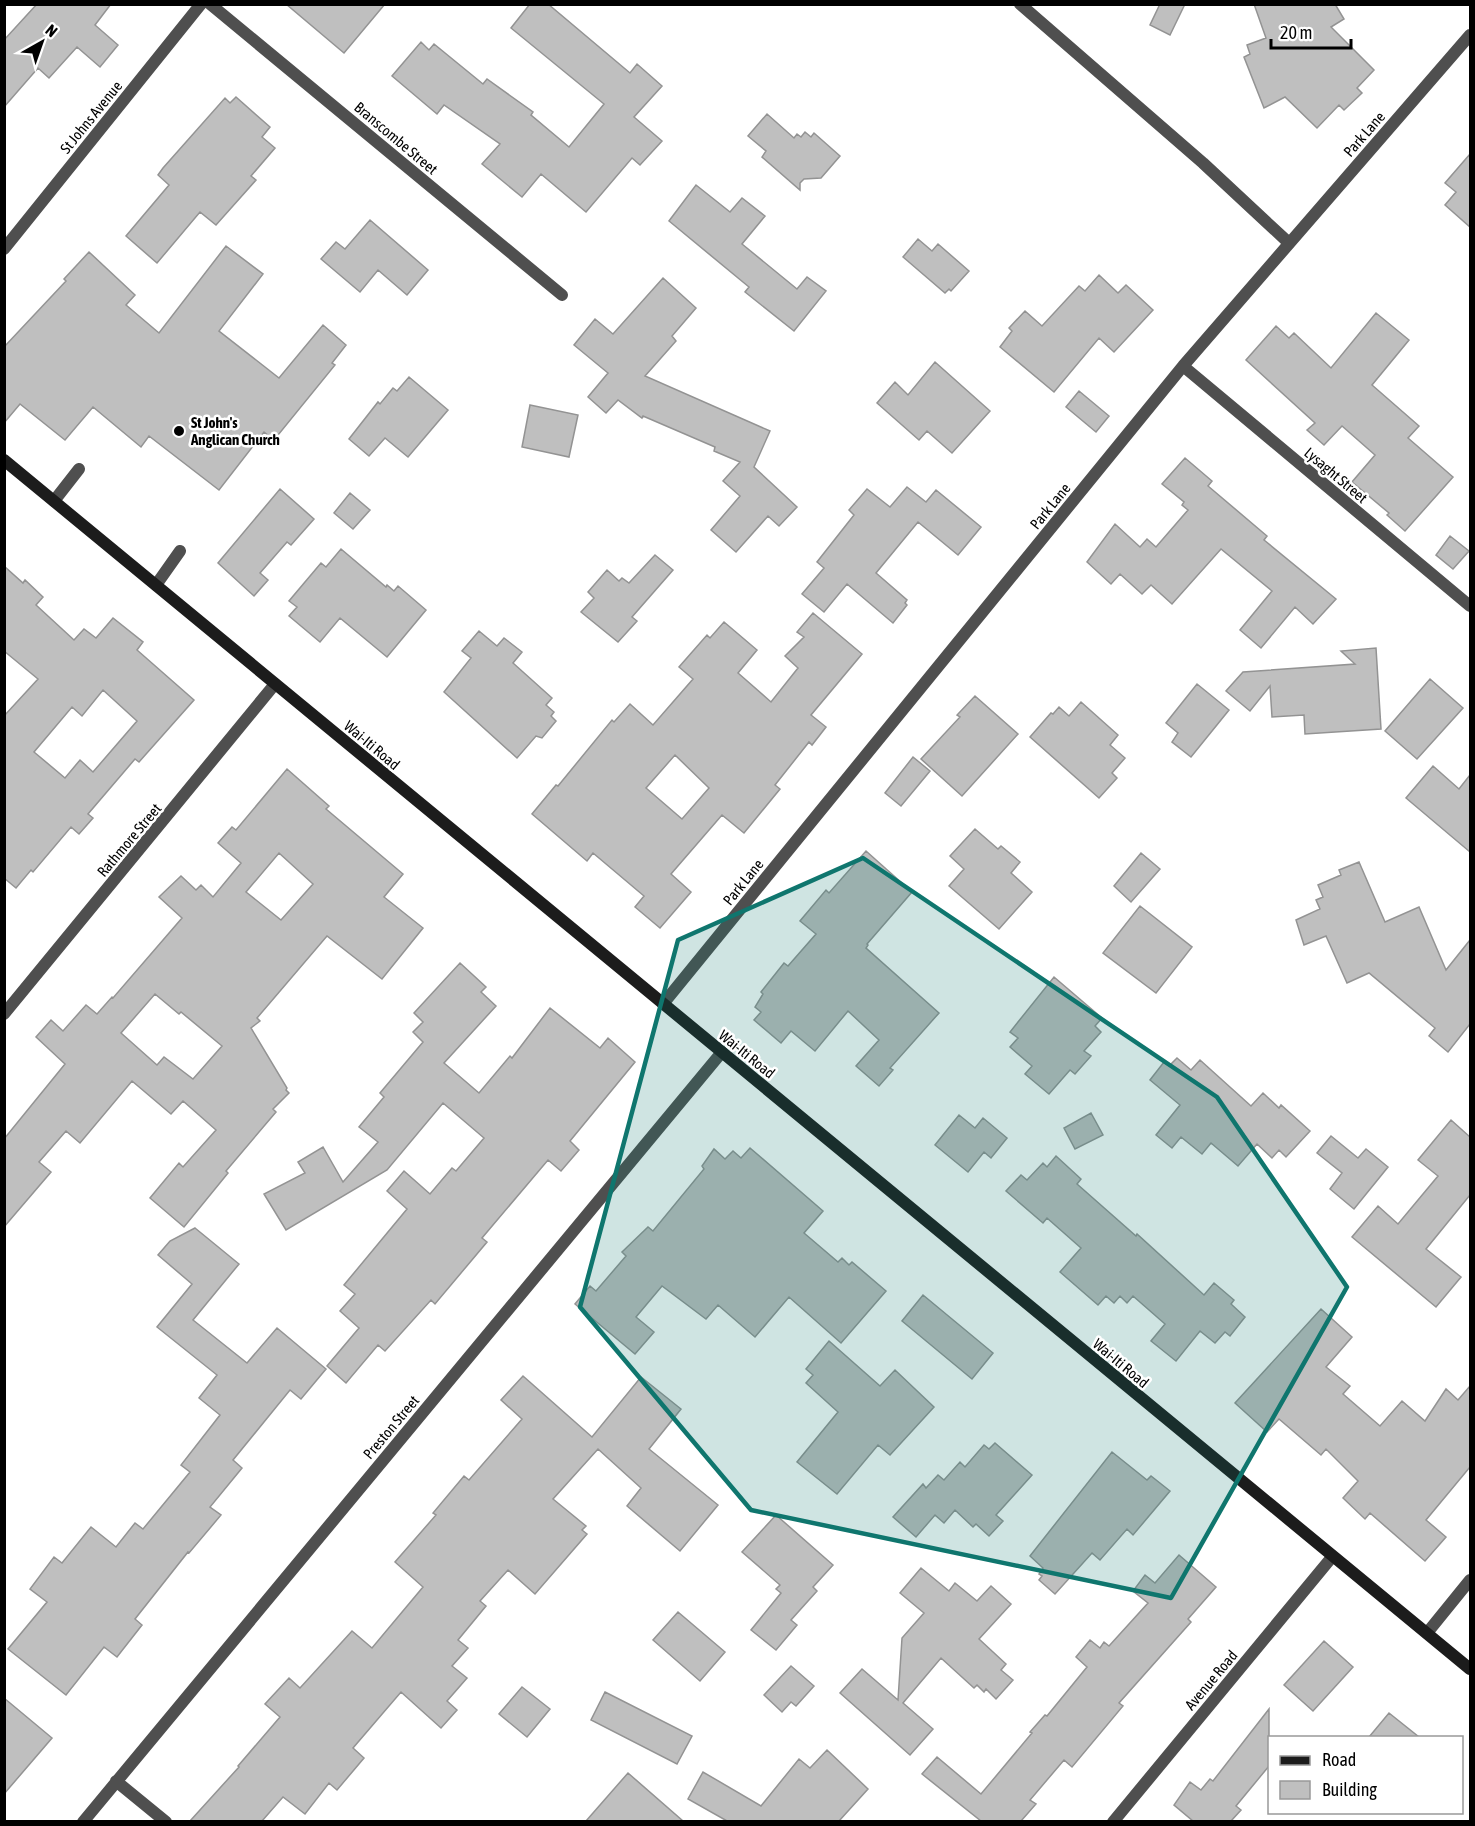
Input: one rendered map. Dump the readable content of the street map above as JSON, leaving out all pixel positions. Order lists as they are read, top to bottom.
{
  "streets": {
    "main road": ["Wai-Iti Road"],
    "street": [
      "St Johns Avenue",
      "Park Lane",
      "Branscombe Street",
      "Lysaght Street",
      "Rathmore Street",
      "Preston Street",
      "Avenue Road"
    ]
  },
  "crossings": [
    ["Park Lane", "Lysaght Street"],
    ["Park Lane", "Wai-Iti Road"],
    ["Wai-Iti Road", "Rathmore Street"],
    ["Wai-Iti Road", "Preston Street"],
    ["Wai-Iti Road", "Avenue Road"]
  ],
  "places": ["St John's Anglican Church"],
  "legend": ["Road", "Building"],
  "scale_bar": "20 m",
  "north": "top right"
}
